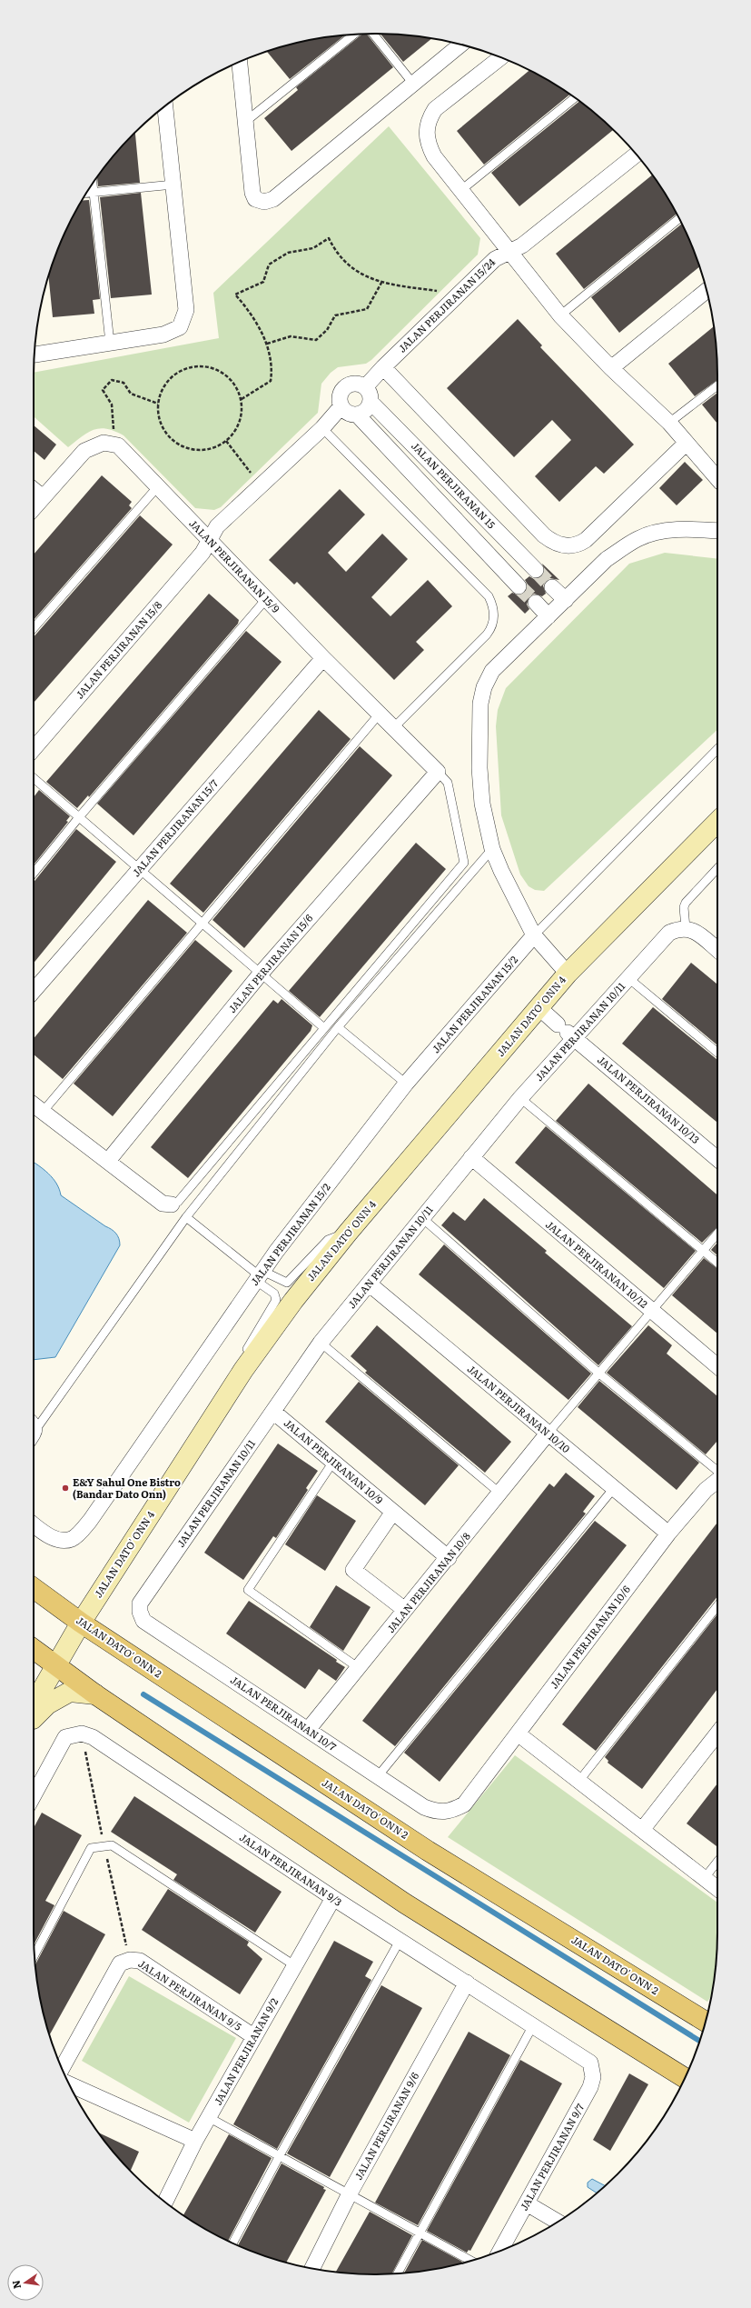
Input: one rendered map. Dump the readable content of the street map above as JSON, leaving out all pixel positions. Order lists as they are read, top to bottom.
{
  "streets": {
    "main road": ["JALAN DATO' ONN 4", "JALAN DATO' ONN 2"],
    "street": [
      "JALAN PERJIRANAN 15/24",
      "JALAN PERJIRANAN 15",
      "JALAN PERJIRANAN 15/9",
      "JALAN PERJIRANAN 15/8",
      "JALAN PERJIRANAN 15/7",
      "JALAN PERJIRANAN 15/6",
      "JALAN PERJIRANAN 15/2",
      "JALAN PERJIRANAN 10/11",
      "JALAN PERJIRANAN 10/13",
      "JALAN PERJIRANAN 10/12",
      "JALAN PERJIRANAN 10/10",
      "JALAN PERJIRANAN 10/9",
      "JALAN PERJIRANAN 10/8",
      "JALAN PERJIRANAN 10/6",
      "JALAN PERJIRANAN 10/7",
      "JALAN PERJIRANAN 9/3",
      "JALAN PERJIRANAN 9/5",
      "JALAN PERJIRANAN 9/2",
      "JALAN PERJIRANAN 9/6",
      "JALAN PERJIRANAN 9/7"
    ]
  },
  "crossings": [
    ["JALAN PERJIRANAN 15/24", "JALAN PERJIRANAN 15"],
    ["JALAN PERJIRANAN 15/24", "JALAN PERJIRANAN 15/8"],
    ["JALAN PERJIRANAN 15", "JALAN PERJIRANAN 15/8"],
    ["JALAN PERJIRANAN 15/9", "JALAN PERJIRANAN 15/8"],
    ["JALAN PERJIRANAN 15/9", "JALAN PERJIRANAN 15/7"],
    ["JALAN PERJIRANAN 15/9", "JALAN PERJIRANAN 15/6"],
    ["JALAN DATO' ONN 4", "JALAN PERJIRANAN 10/13"],
    ["JALAN DATO' ONN 4", "JALAN DATO' ONN 2"],
    ["JALAN PERJIRANAN 10/11", "JALAN PERJIRANAN 10/13"],
    ["JALAN PERJIRANAN 10/11", "JALAN PERJIRANAN 10/12"],
    ["JALAN PERJIRANAN 10/11", "JALAN PERJIRANAN 10/10"],
    ["JALAN PERJIRANAN 10/11", "JALAN PERJIRANAN 10/9"],
    ["JALAN PERJIRANAN 10/11", "JALAN PERJIRANAN 10/7"],
    ["JALAN PERJIRANAN 10/10", "JALAN PERJIRANAN 10/8"],
    ["JALAN PERJIRANAN 10/10", "JALAN PERJIRANAN 10/6"],
    ["JALAN PERJIRANAN 10/9", "JALAN PERJIRANAN 10/8"],
    ["JALAN PERJIRANAN 10/8", "JALAN PERJIRANAN 10/7"],
    ["JALAN PERJIRANAN 10/6", "JALAN PERJIRANAN 10/7"],
    ["JALAN PERJIRANAN 9/3", "JALAN PERJIRANAN 9/2"],
    ["JALAN PERJIRANAN 9/3", "JALAN PERJIRANAN 9/6"],
    ["JALAN PERJIRANAN 9/3", "JALAN PERJIRANAN 9/7"],
    ["JALAN PERJIRANAN 9/5", "JALAN PERJIRANAN 9/2"]
  ],
  "places": ["E&Y Sahul One Bistro (Bandar Dato Onn)"],
  "north": "left"
}
